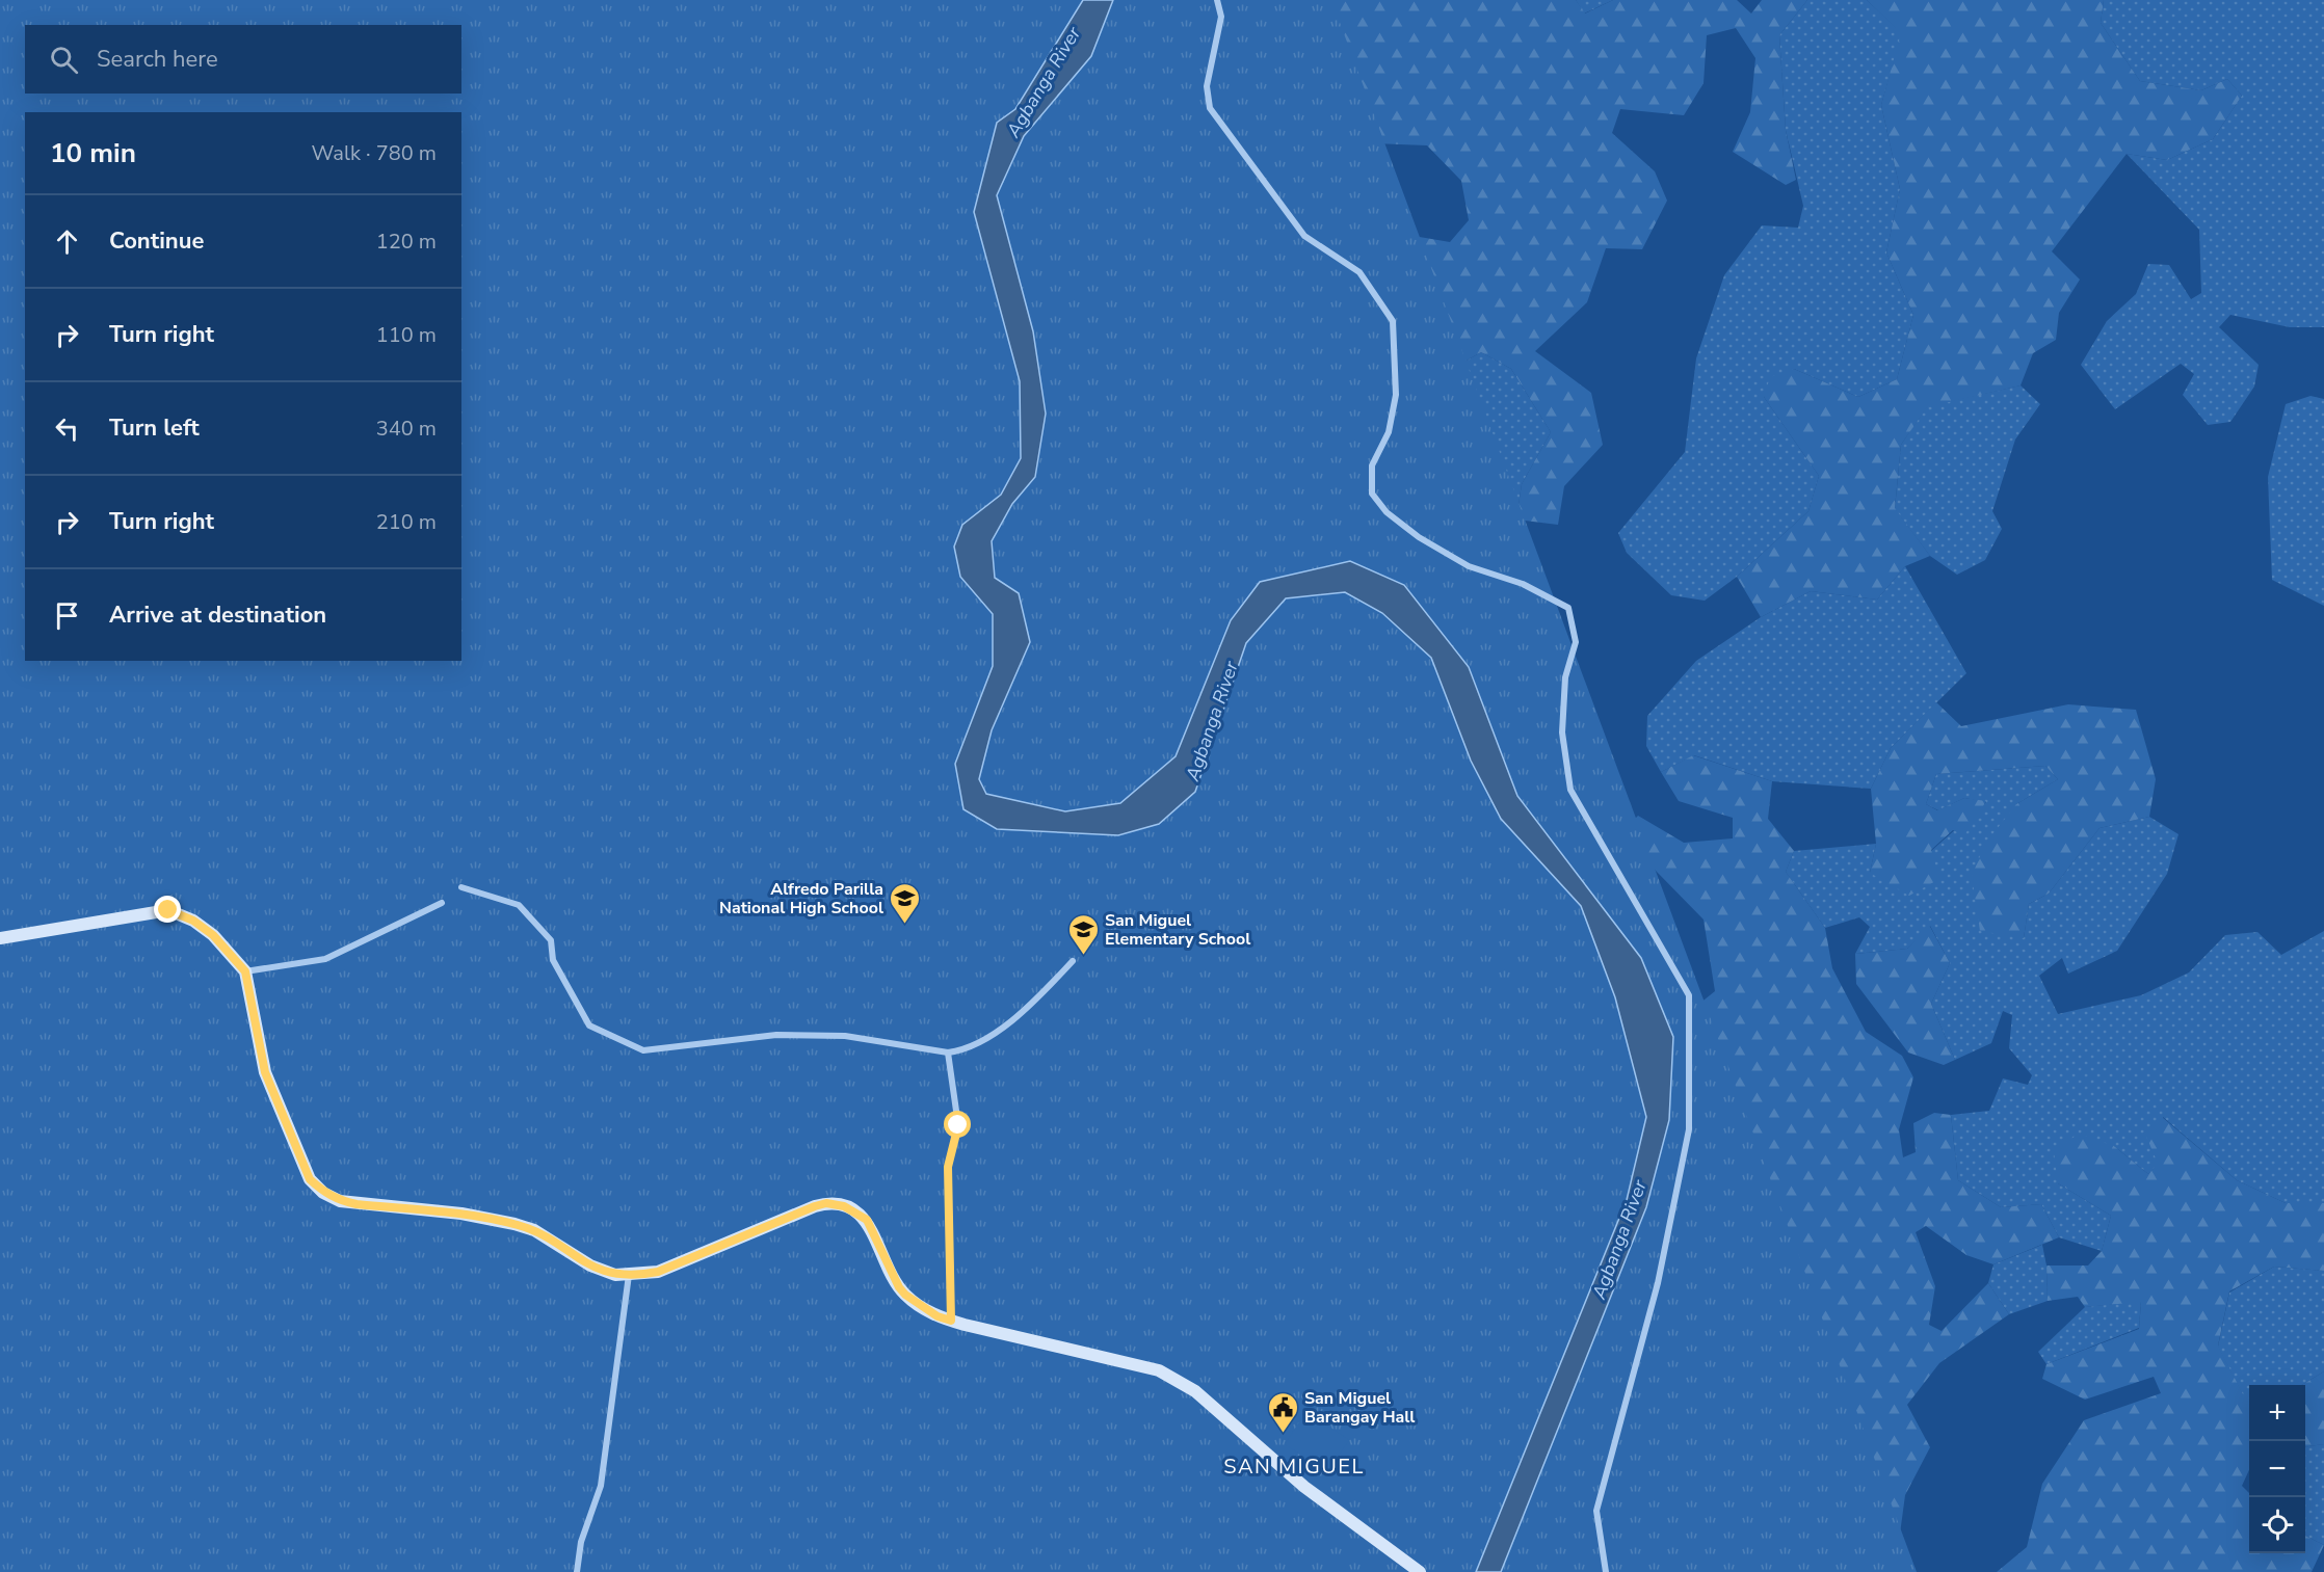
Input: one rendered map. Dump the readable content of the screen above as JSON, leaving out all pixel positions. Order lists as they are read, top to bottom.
{
  "districts": ["SAN MIGUEL"],
  "water": ["Agbanga River"],
  "places": {
    "school or university": ["Alfredo Parilla National High School", "San Miguel Elementary School"],
    "public building": ["San Miguel Barangay Hall"]
  },
  "page": {
    "search": "Search here",
    "heading": ["10 min", "Walk · 780 m"],
    "list": [
      ["Continue", "120 m"],
      ["Turn right", "110 m"],
      ["Turn left", "340 m"],
      ["Turn right", "210 m"],
      "Arrive at destination"
    ],
    "map_buttons": ["+", "−"]
  }
}
